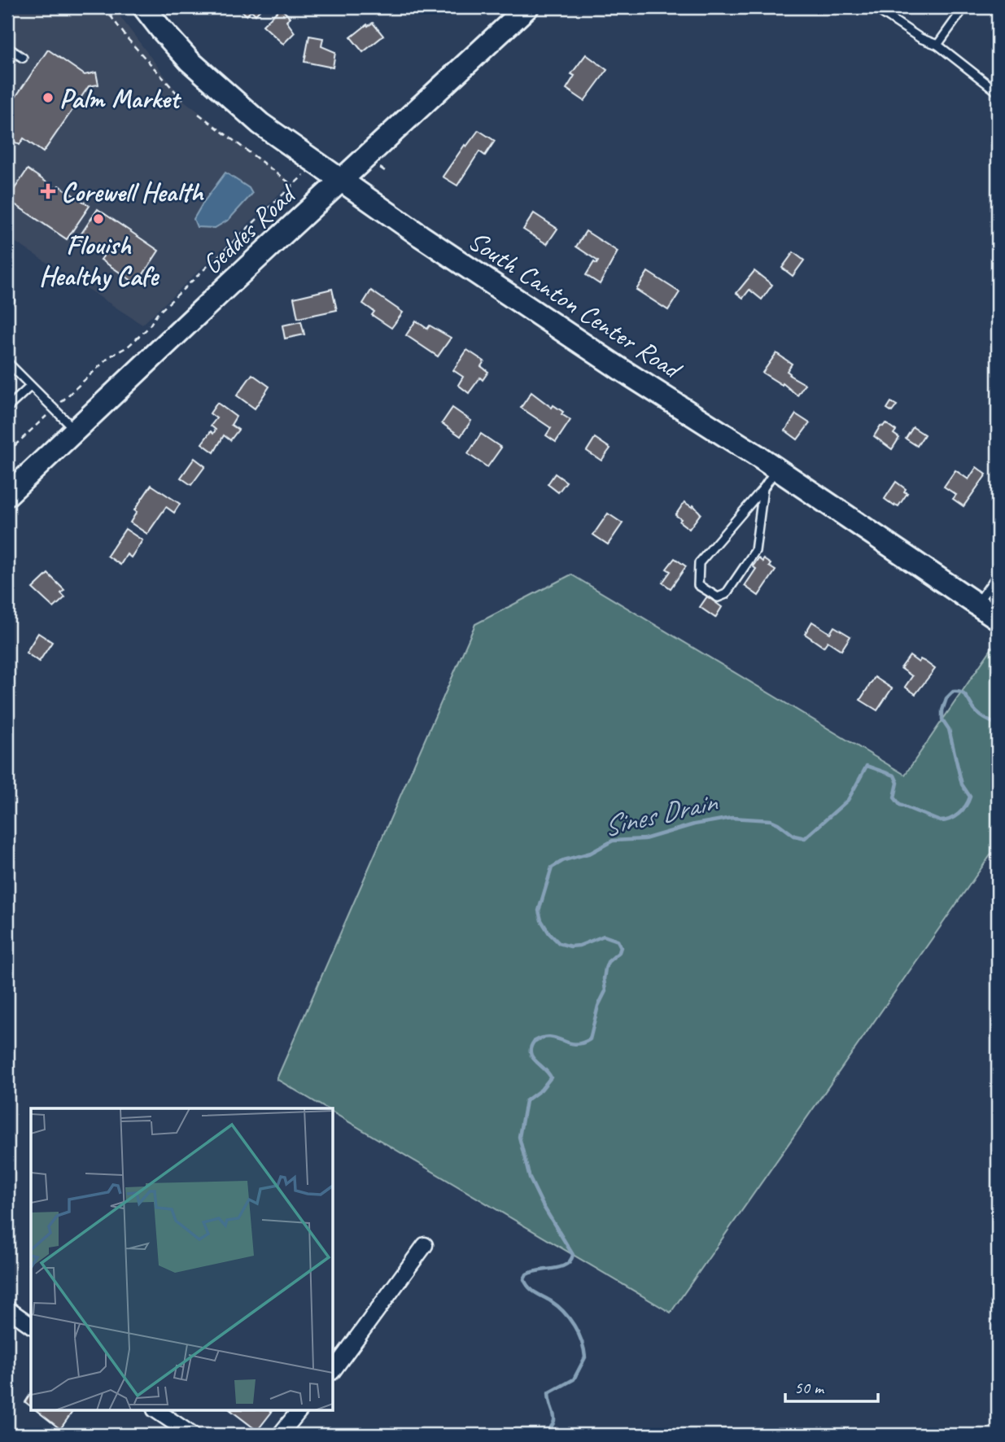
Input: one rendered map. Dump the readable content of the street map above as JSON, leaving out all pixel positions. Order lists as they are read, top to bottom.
{
  "streets": {
    "main road": ["Geddes Road", "South Canton Center Road"]
  },
  "crossings": [
    ["Geddes Road", "South Canton Center Road"]
  ],
  "water": ["Sines Drain"],
  "places": {
    "other": ["Palm Market", "Flouish Healthy Cafe"],
    "health": ["Corewell Health"]
  },
  "scale_bar": "50 m"
}
